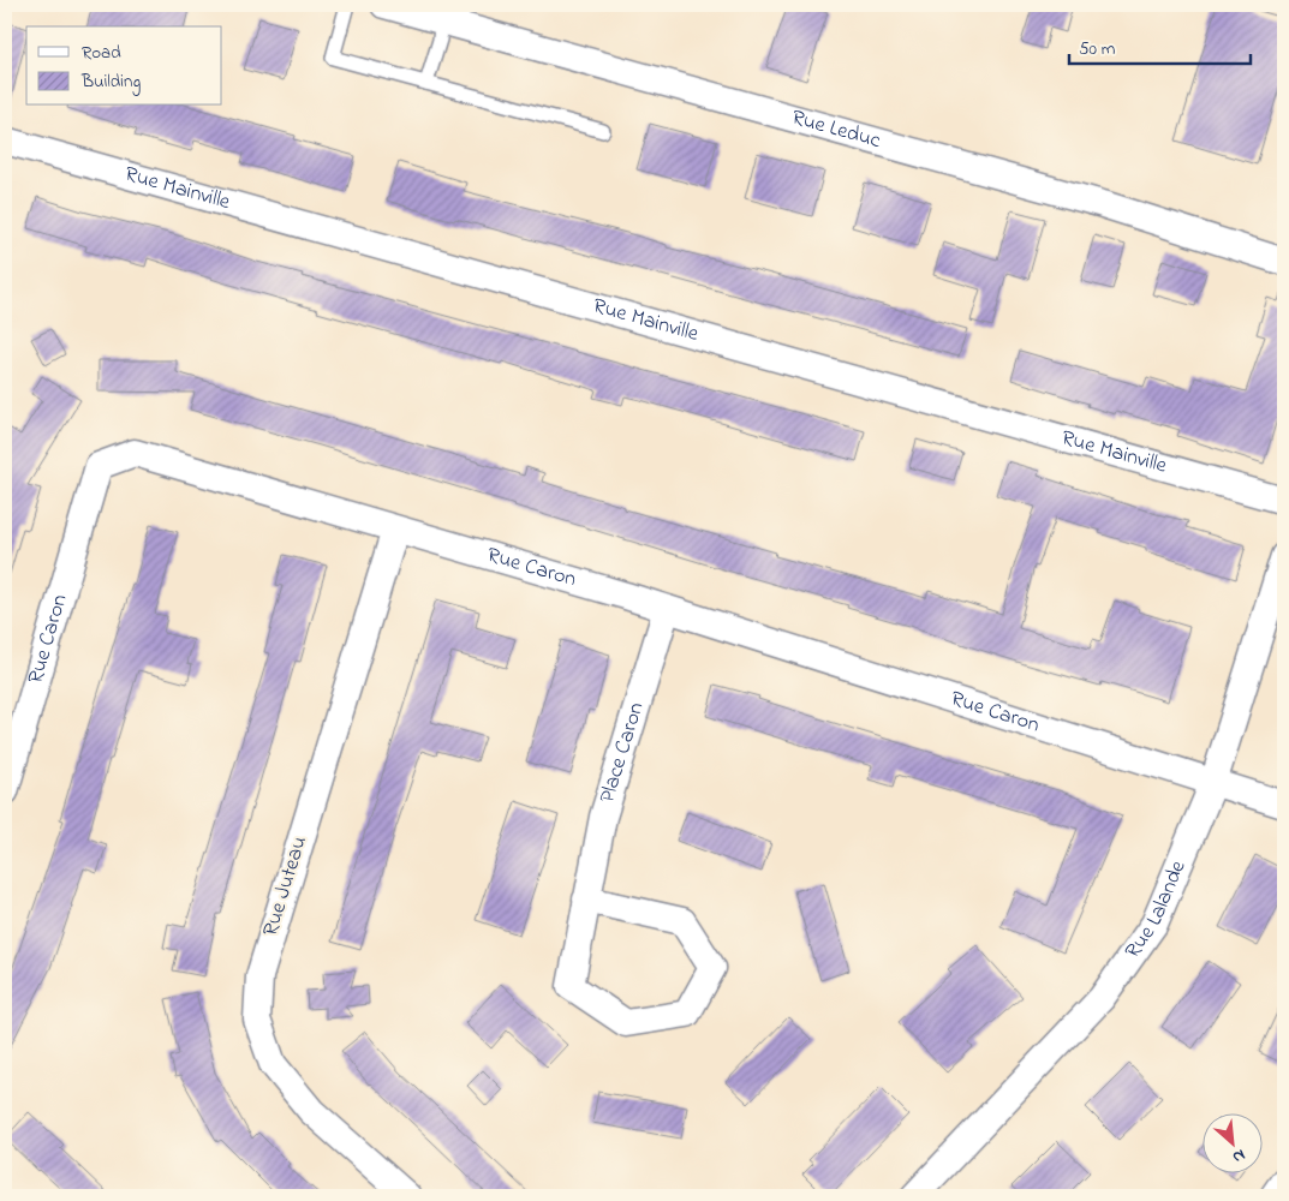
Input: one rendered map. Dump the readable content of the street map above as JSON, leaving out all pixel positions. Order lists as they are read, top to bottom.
{
  "streets": {
    "street": [
      "Rue Leduc",
      "Rue Mainville",
      "Rue Caron",
      "Place Caron",
      "Rue Juteau",
      "Rue Lalande"
    ]
  },
  "crossings": [
    ["Rue Caron", "Place Caron"],
    ["Rue Caron", "Rue Juteau"],
    ["Rue Caron", "Rue Lalande"]
  ],
  "legend": ["Road", "Building"],
  "scale_bar": "50 m",
  "north": "bottom right"
}
